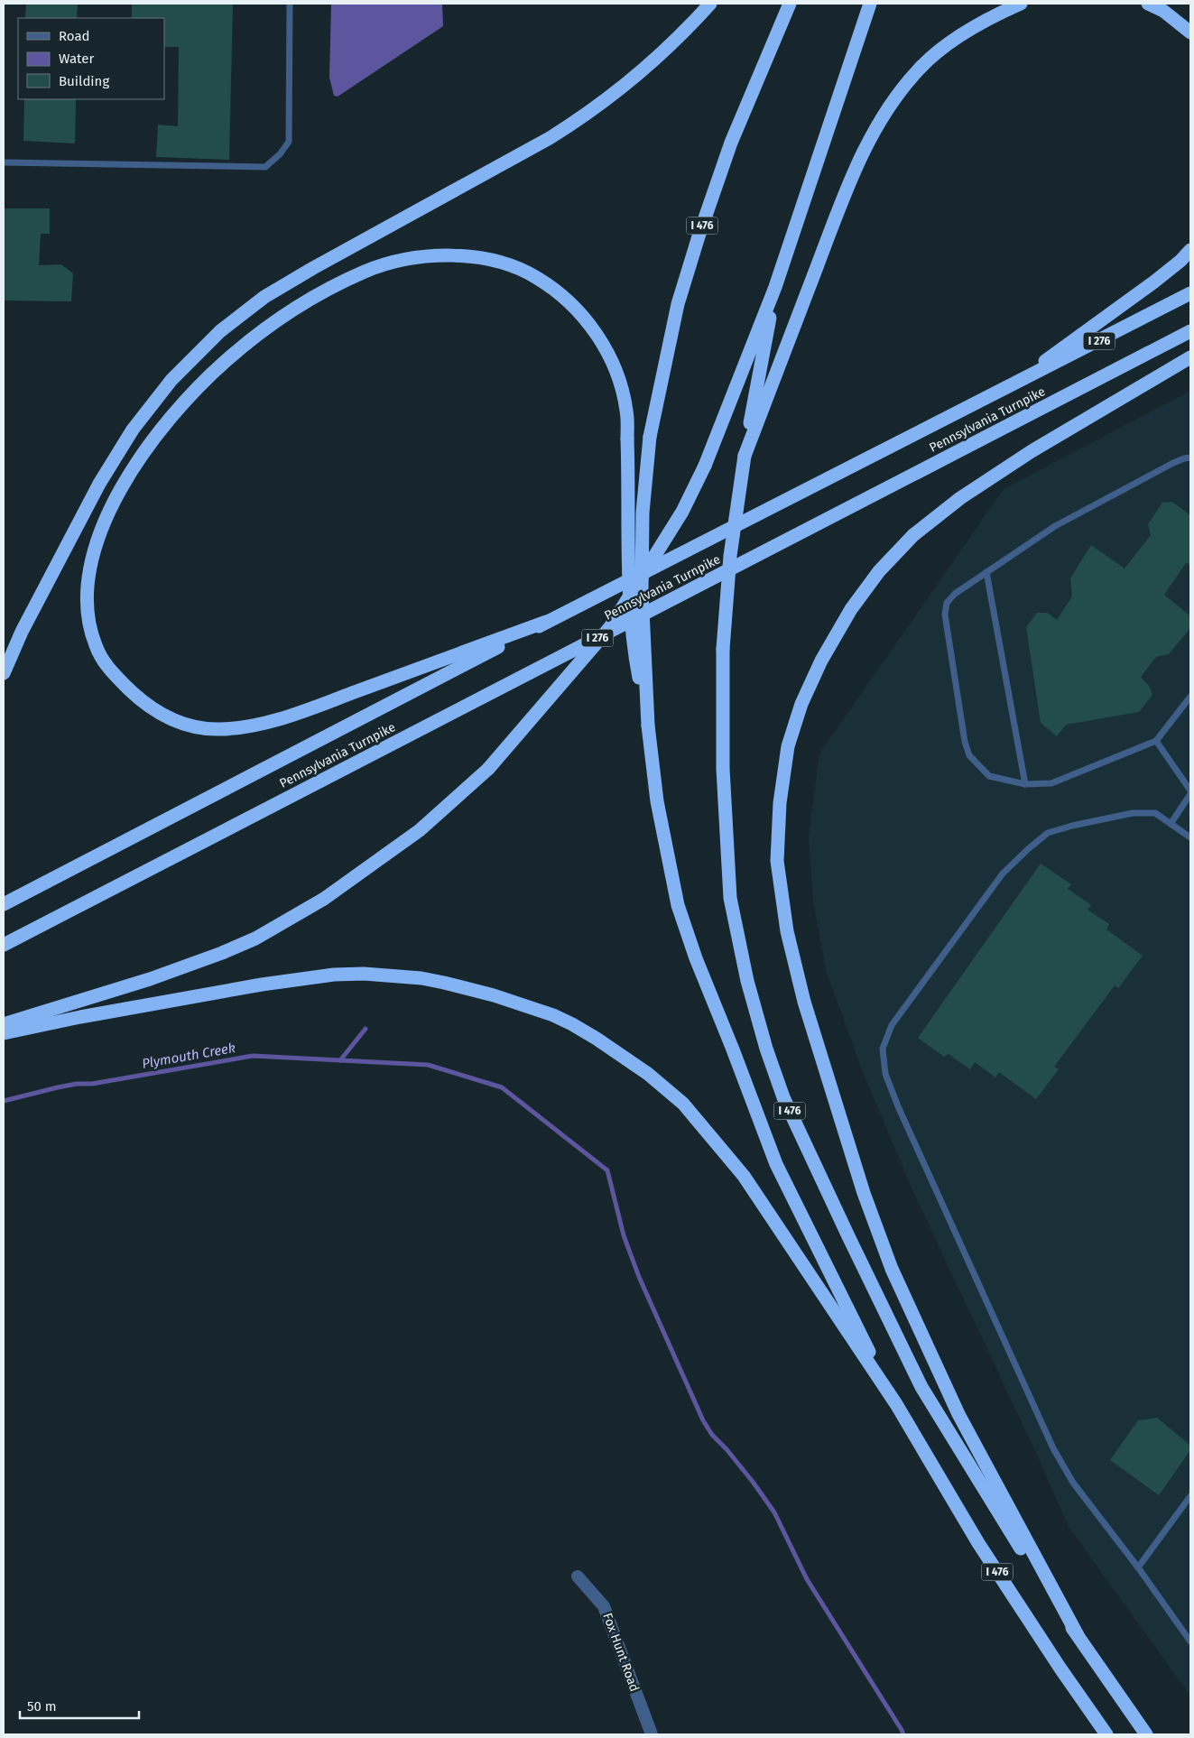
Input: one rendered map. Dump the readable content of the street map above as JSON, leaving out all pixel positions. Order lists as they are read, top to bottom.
{
  "streets": {
    "highway": ["I 476", "I 276", "Pennsylvania Turnpike"],
    "street": ["Fox Hunt Road"]
  },
  "water": ["Plymouth Creek"],
  "legend": ["Road", "Water", "Building"],
  "scale_bar": "50 m"
}
